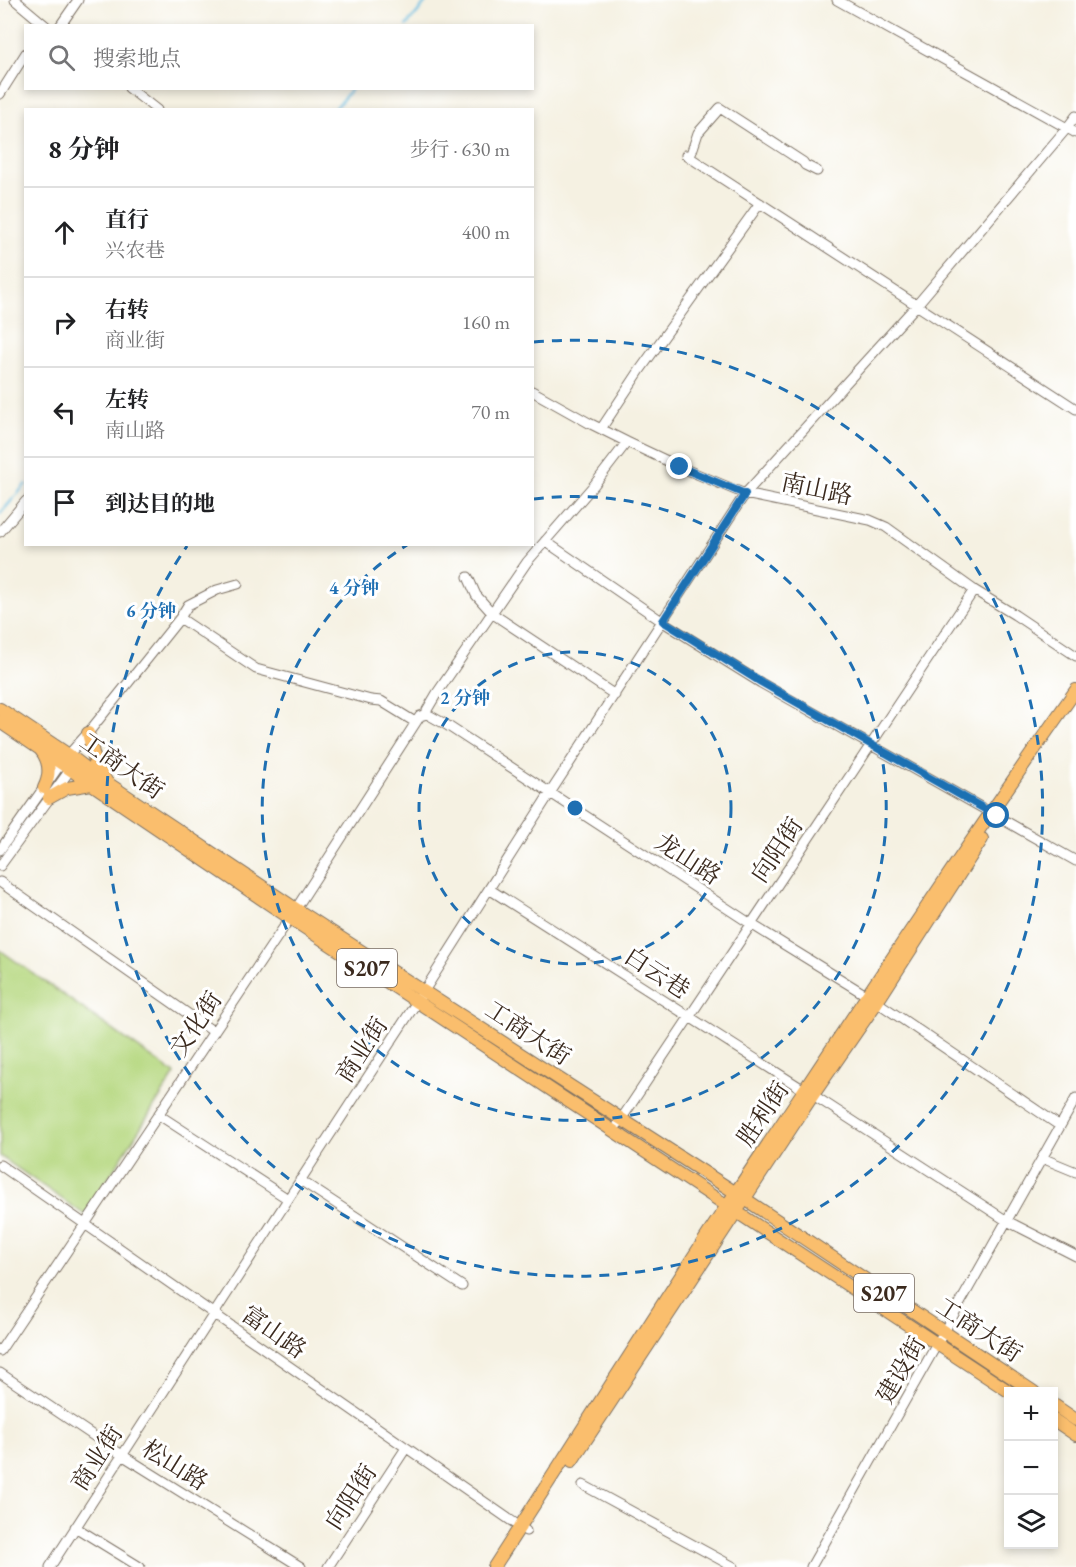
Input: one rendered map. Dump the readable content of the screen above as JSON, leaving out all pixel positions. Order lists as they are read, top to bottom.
{
  "streets": {
    "main road": ["工商大街", "S207", "胜利街"],
    "street": [
      "南山路",
      "向阳街",
      "龙山路",
      "白云巷",
      "文化街",
      "商业街",
      "富山路",
      "建设街",
      "松山路"
    ]
  },
  "crossings": [
    ["南山路", "向阳街"],
    ["南山路", "文化街"],
    ["南山路", "商业街"],
    ["工商大街", "向阳街"],
    ["工商大街", "文化街"],
    ["工商大街", "商业街"],
    ["工商大街", "胜利街"],
    ["工商大街", "建设街"],
    ["向阳街", "龙山路"],
    ["向阳街", "白云巷"],
    ["向阳街", "富山路"],
    ["龙山路", "文化街"],
    ["龙山路", "商业街"],
    ["龙山路", "胜利街"],
    ["龙山路", "建设街"],
    ["白云巷", "商业街"],
    ["白云巷", "胜利街"],
    ["白云巷", "建设街"],
    ["文化街", "富山路"],
    ["商业街", "富山路"],
    ["商业街", "松山路"],
    ["胜利街", "富山路"]
  ],
  "page": {
    "search": "搜索地点",
    "heading": ["8 分钟", "步行 · 630 m"],
    "list": [
      ["直行", "兴农巷", "400 m"],
      ["右转", "商业街", "160 m"],
      ["左转", "南山路", "70 m"],
      "到达目的地"
    ],
    "map_buttons": ["+", "−"]
  },
  "rings": ["4 分钟", "6 分钟", "2 分钟"]
}
